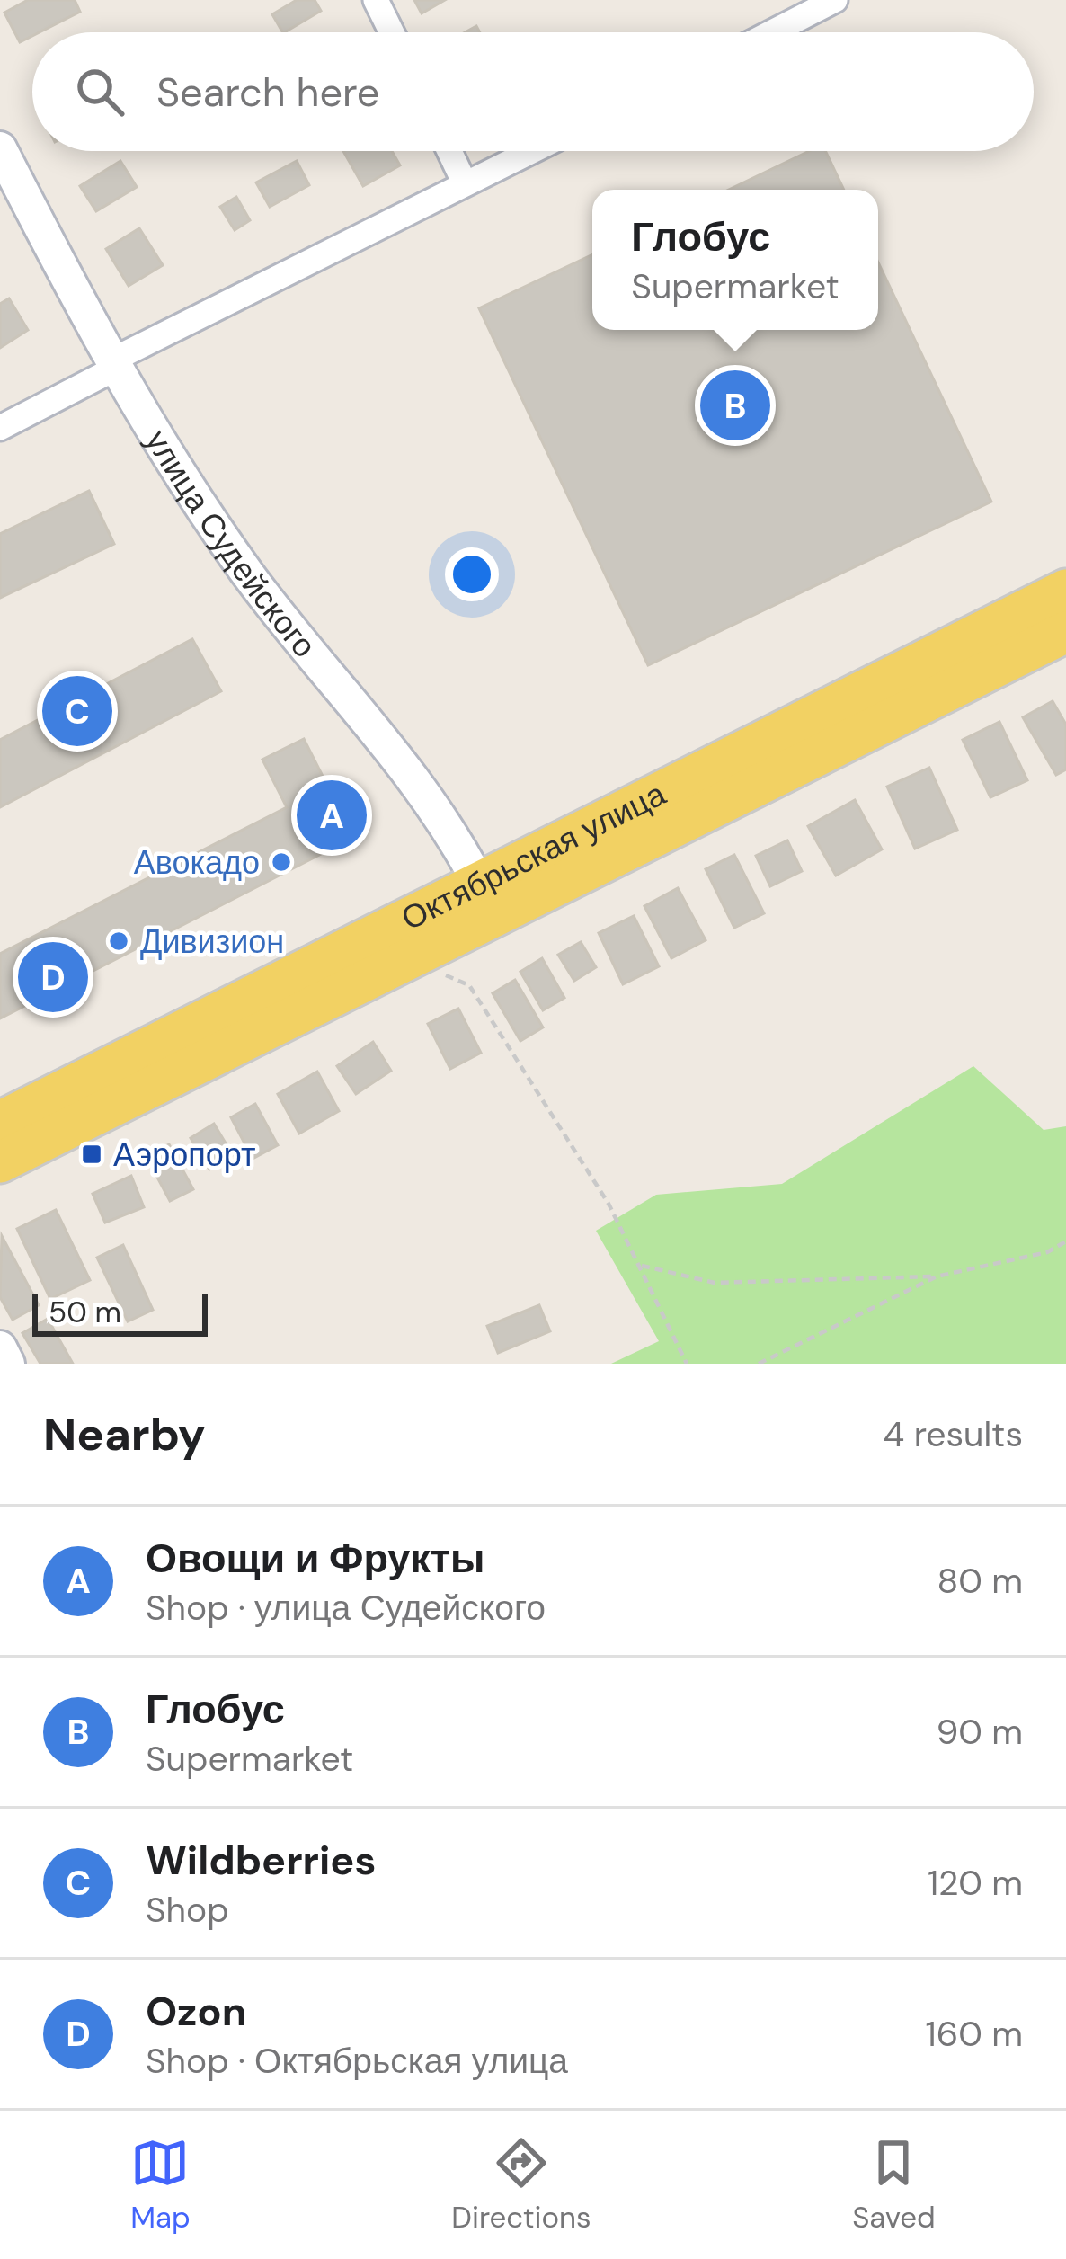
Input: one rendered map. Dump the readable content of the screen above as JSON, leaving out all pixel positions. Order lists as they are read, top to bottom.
{
  "streets": {
    "main road": ["Октябрьская улица"],
    "street": ["улица Судейского"]
  },
  "crossings": [
    ["улица Судейского", "Октябрьская улица"]
  ],
  "places": {
    "other": ["Авокадо", "Дивизион"],
    "transit": ["Аэропорт"]
  },
  "scale_bar": "50 m",
  "page": {
    "search": "Search here",
    "popup": ["Глобус", "Supermarket"],
    "pins": [
      "B",
      "C",
      "A",
      "D"
    ],
    "scale": "50 m",
    "heading": ["Nearby", "4 results"],
    "list": [
      {
        "mark": "A",
        "name": "Овощи и Фрукты",
        "note": "Shop · улица Судейского",
        "value": "80 m"
      },
      {
        "mark": "B",
        "name": "Глобус",
        "note": "Supermarket",
        "value": "90 m"
      },
      {
        "mark": "C",
        "name": "Wildberries",
        "note": "Shop",
        "value": "120 m"
      },
      {
        "mark": "D",
        "name": "Ozon",
        "note": "Shop · Октябрьская улица",
        "value": "160 m"
      }
    ],
    "nav": ["Map", "Directions", "Saved"]
  }
}
